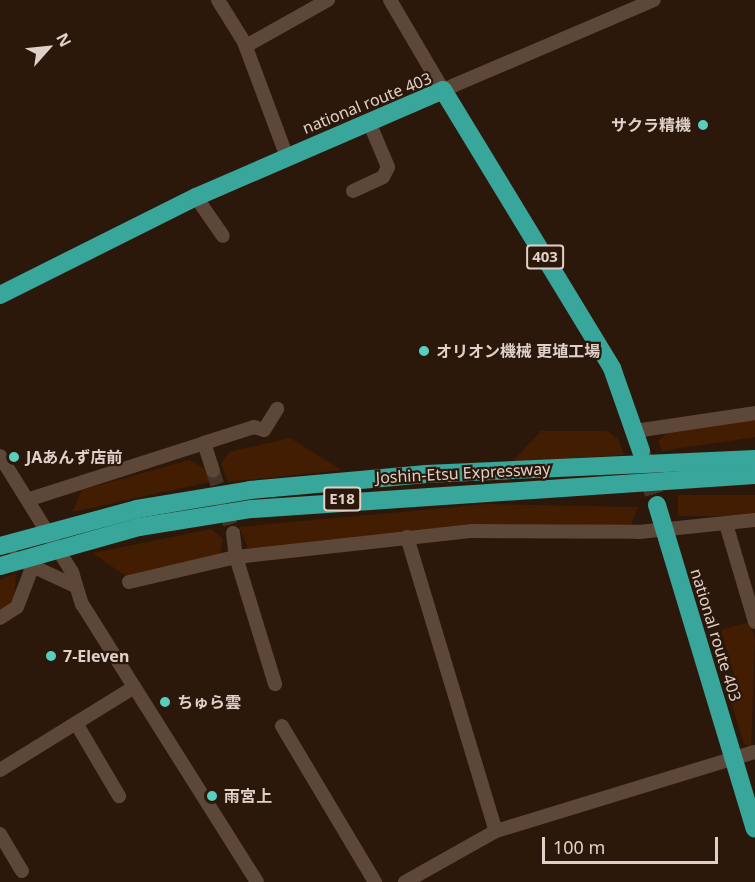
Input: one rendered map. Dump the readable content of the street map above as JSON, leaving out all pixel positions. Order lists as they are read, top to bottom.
{
  "streets": {
    "highway": [
      "national route 403",
      "403",
      "Joshin-Etsu Expressway",
      "E18"
    ]
  },
  "places": [
    "サクラ精機",
    "オリオン機械 更埴工場",
    "JAあんず店前",
    "7-Eleven",
    "ちゅら雲",
    "雨宮上"
  ],
  "scale_bar": "100 m",
  "north": "top right"
}
